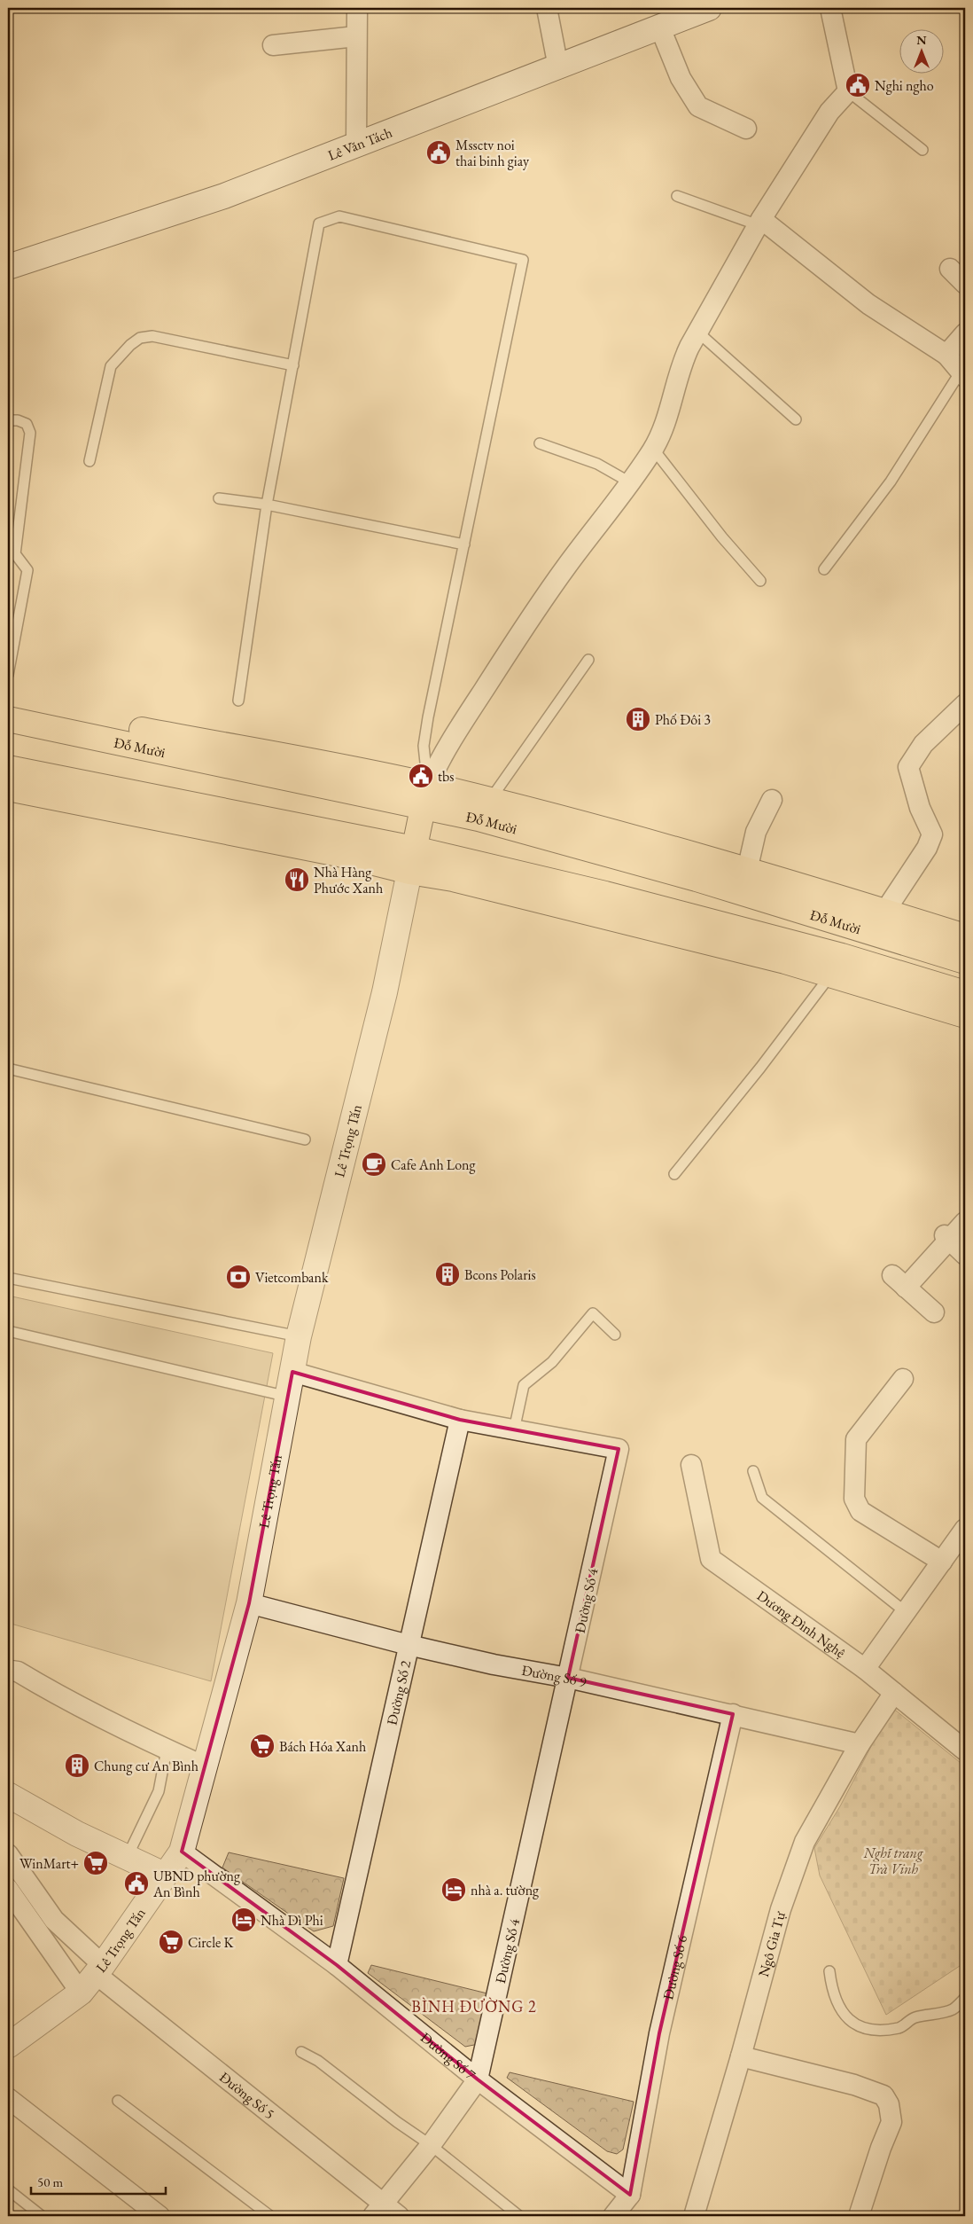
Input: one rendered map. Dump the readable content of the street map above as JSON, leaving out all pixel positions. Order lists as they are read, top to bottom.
{
  "streets": {
    "highway": ["Đỗ Mười"],
    "street": [
      "Lê Văn Tách",
      "Lê Trọng Tấn",
      "Đường Số 4",
      "Dương Đình Nghệ",
      "Đường Số 9",
      "Đường Số 2",
      "Ngô Gia Tự",
      "Đường Số 6",
      "Đường Số 7",
      "Đường Số 5"
    ]
  },
  "crossings": [
    ["Lê Trọng Tấn", "Đường Số 4"],
    ["Lê Trọng Tấn", "Đường Số 9"],
    ["Lê Trọng Tấn", "Đường Số 7"],
    ["Lê Trọng Tấn", "Đường Số 5"],
    ["Đường Số 4", "Đường Số 9"],
    ["Đường Số 4", "Đường Số 2"],
    ["Đường Số 4", "Đường Số 7"],
    ["Dương Đình Nghệ", "Ngô Gia Tự"],
    ["Đường Số 9", "Đường Số 2"],
    ["Đường Số 9", "Ngô Gia Tự"],
    ["Đường Số 9", "Đường Số 6"],
    ["Đường Số 2", "Đường Số 7"],
    ["Đường Số 6", "Đường Số 7"]
  ],
  "districts": ["BÌNH ĐƯỜNG 2"],
  "parks": ["Nghĩ trang Trà Vinh"],
  "places": {
    "public building": [
      "Nghi ngho",
      "Mssctv noi thai binh giay",
      "tbs",
      "UBND phường An Bình"
    ],
    "building": ["Phố Đôi 3", "Bcons Polaris", "Chung cư An Bình"],
    "restaurant": ["Nhà Hàng Phước Xanh"],
    "cafe": ["Cafe Anh Long"],
    "bank": ["Vietcombank"],
    "supermarket": ["Bách Hóa Xanh", "WinMart+", "Circle K"],
    "hotel": ["nhà a. tường", "Nhà Dì Phi"]
  },
  "scale_bar": "50 m",
  "north": "top"
}
